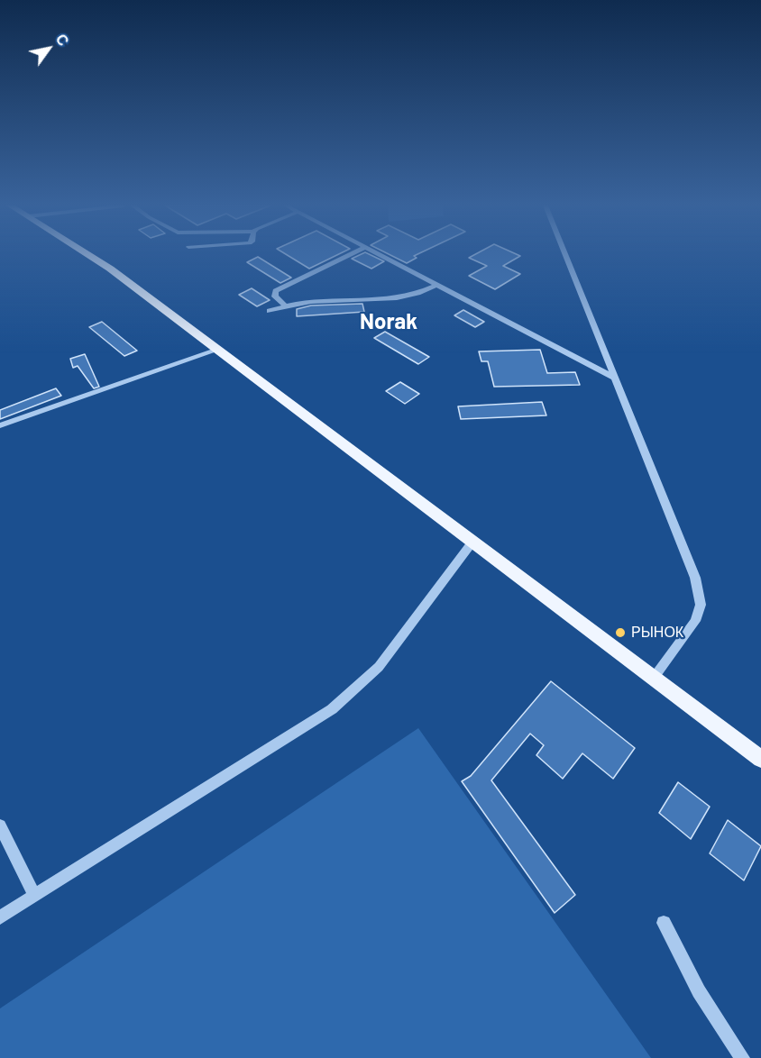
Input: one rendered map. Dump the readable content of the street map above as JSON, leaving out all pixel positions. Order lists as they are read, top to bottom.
{
  "districts": ["Norak"],
  "places": ["РЫНОК"],
  "north": "top right"
}
